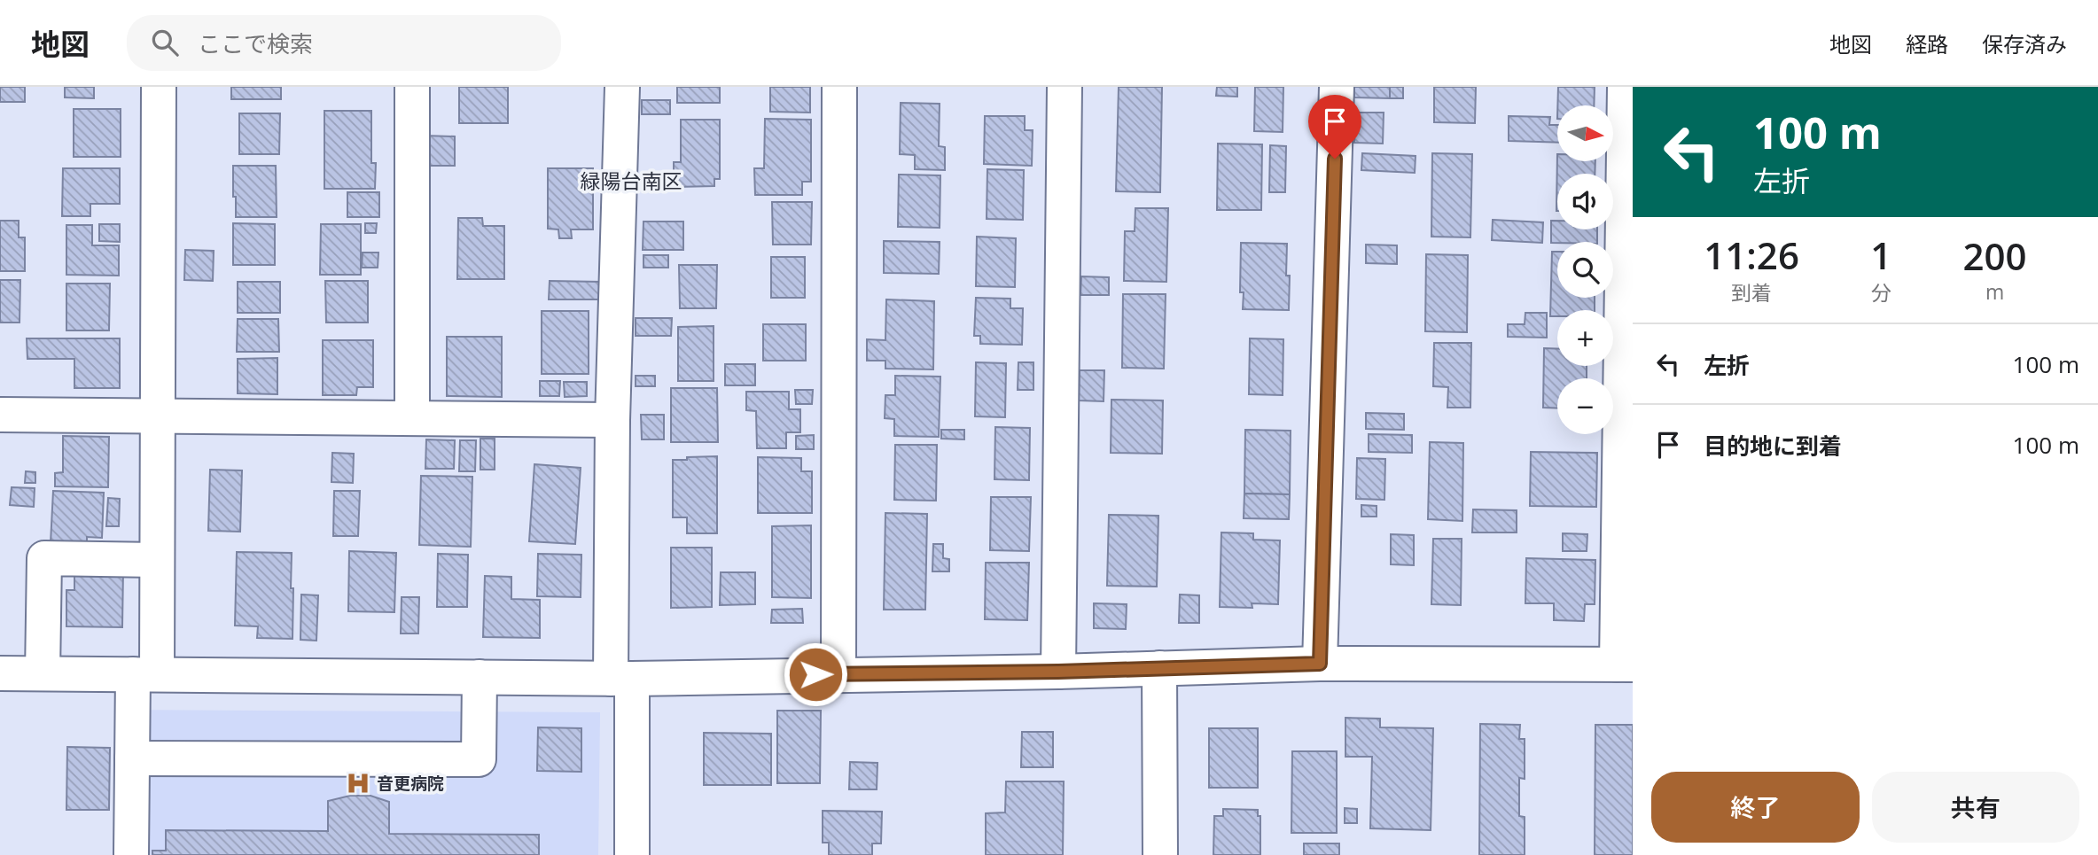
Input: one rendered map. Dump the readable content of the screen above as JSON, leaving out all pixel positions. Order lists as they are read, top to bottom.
{
  "districts": ["緑陽台南区"],
  "places": {
    "hospital": ["音更病院"]
  },
  "north": "right",
  "page": {
    "header": "地図",
    "search": "ここで検索",
    "nav": ["地図", "経路", "保存済み"],
    "turn": ["100 m", "左折"],
    "map_buttons": ["+", "−"],
    "eta": [
      "11:26",
      "到着",
      "1",
      "分",
      "200",
      "m"
    ],
    "list": [
      {
        "name": "左折",
        "value": "100 m"
      },
      {
        "name": "目的地に到着",
        "value": "100 m"
      }
    ],
    "buttons": ["終了", "共有"]
  }
}
